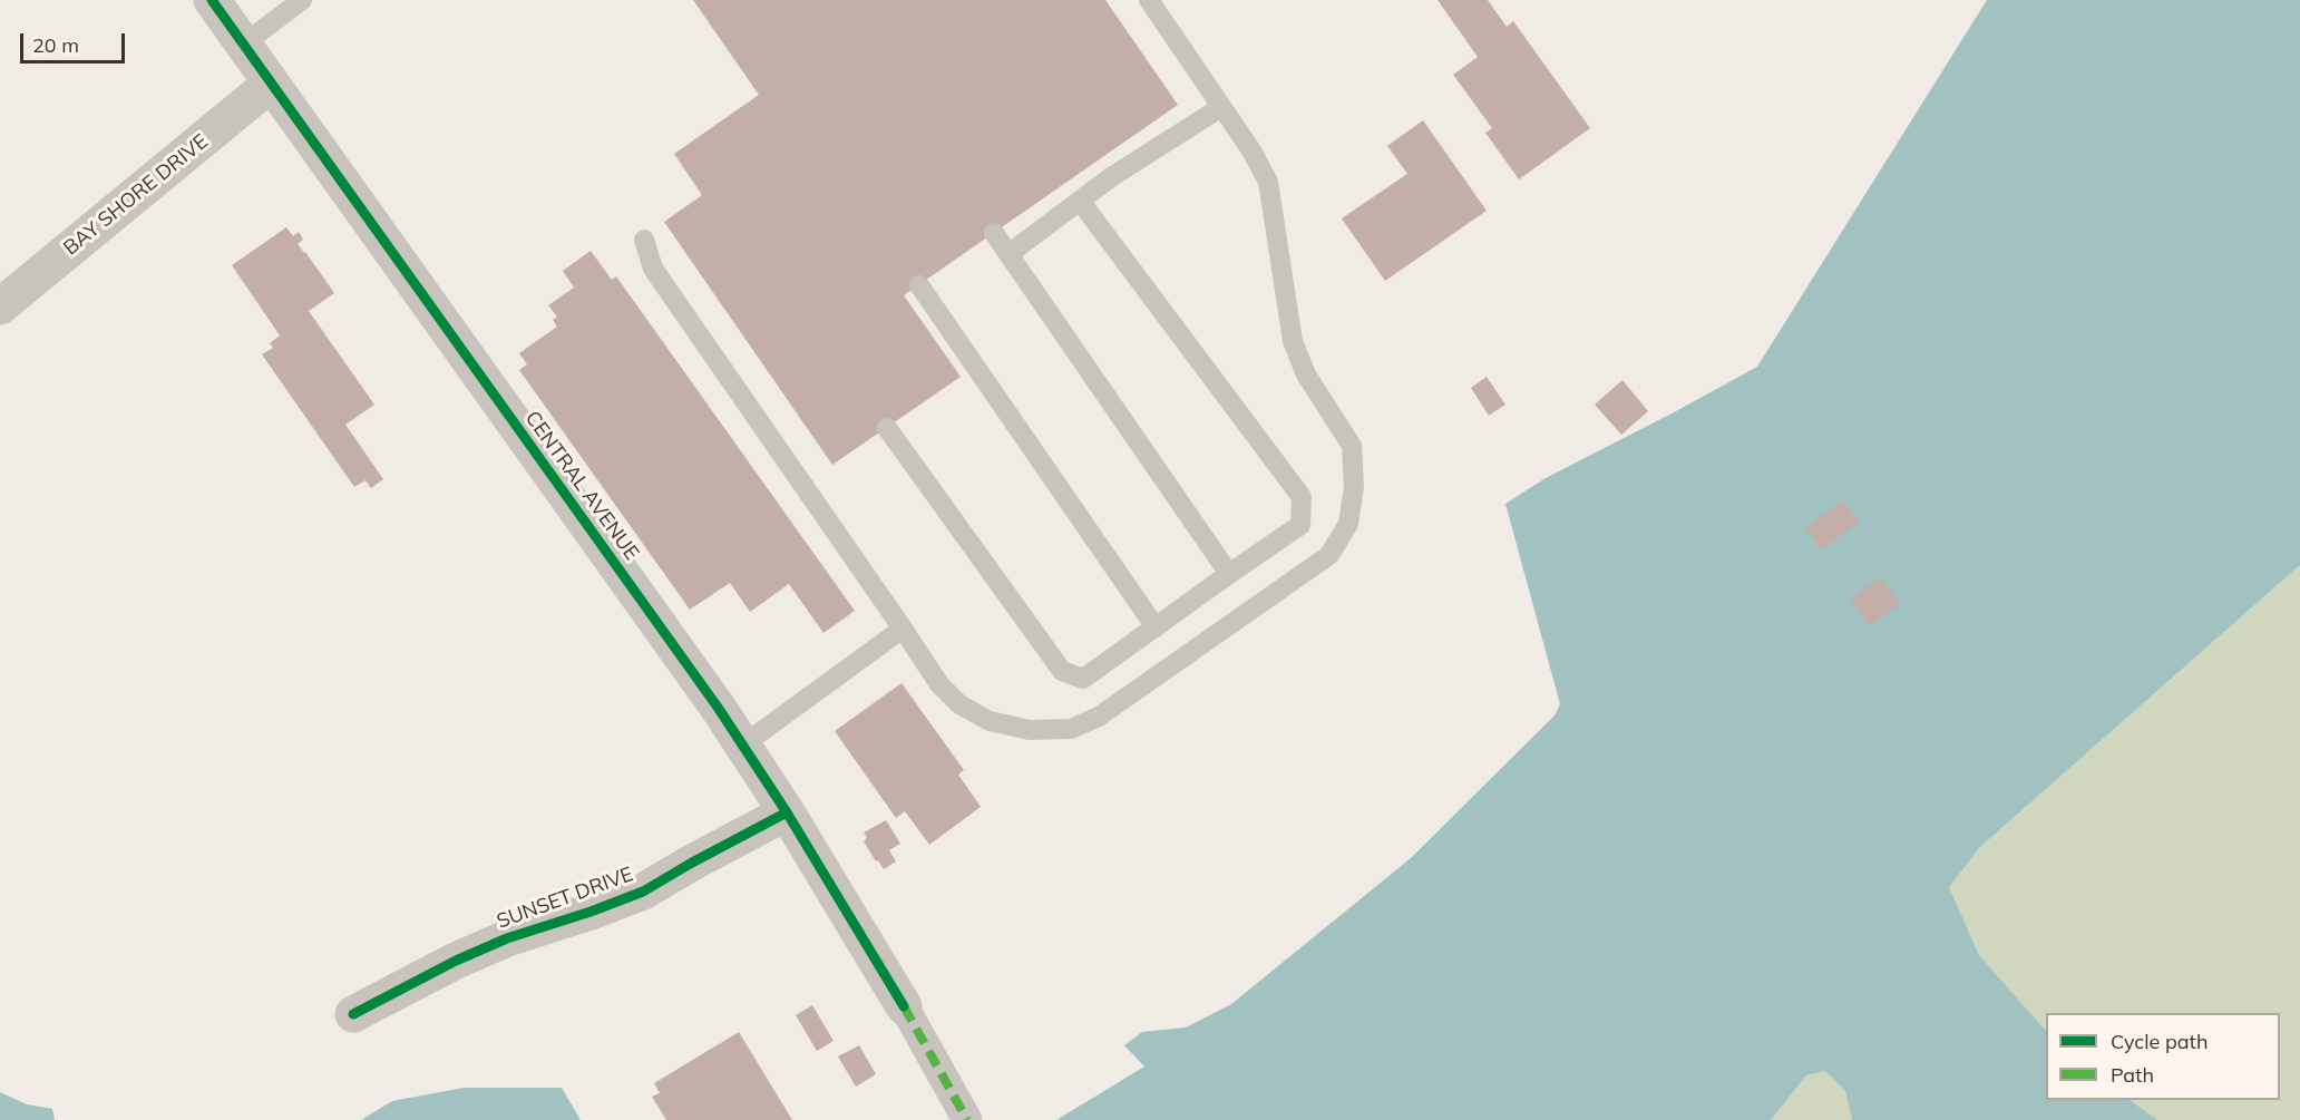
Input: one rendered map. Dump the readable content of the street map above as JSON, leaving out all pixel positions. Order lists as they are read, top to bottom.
{
  "streets": {
    "street": ["BAY SHORE DRIVE", "CENTRAL AVENUE", "SUNSET DRIVE"]
  },
  "crossings": [
    ["BAY SHORE DRIVE", "CENTRAL AVENUE"],
    ["CENTRAL AVENUE", "SUNSET DRIVE"]
  ],
  "legend": ["Cycle path", "Path"],
  "scale_bar": "20 m"
}
